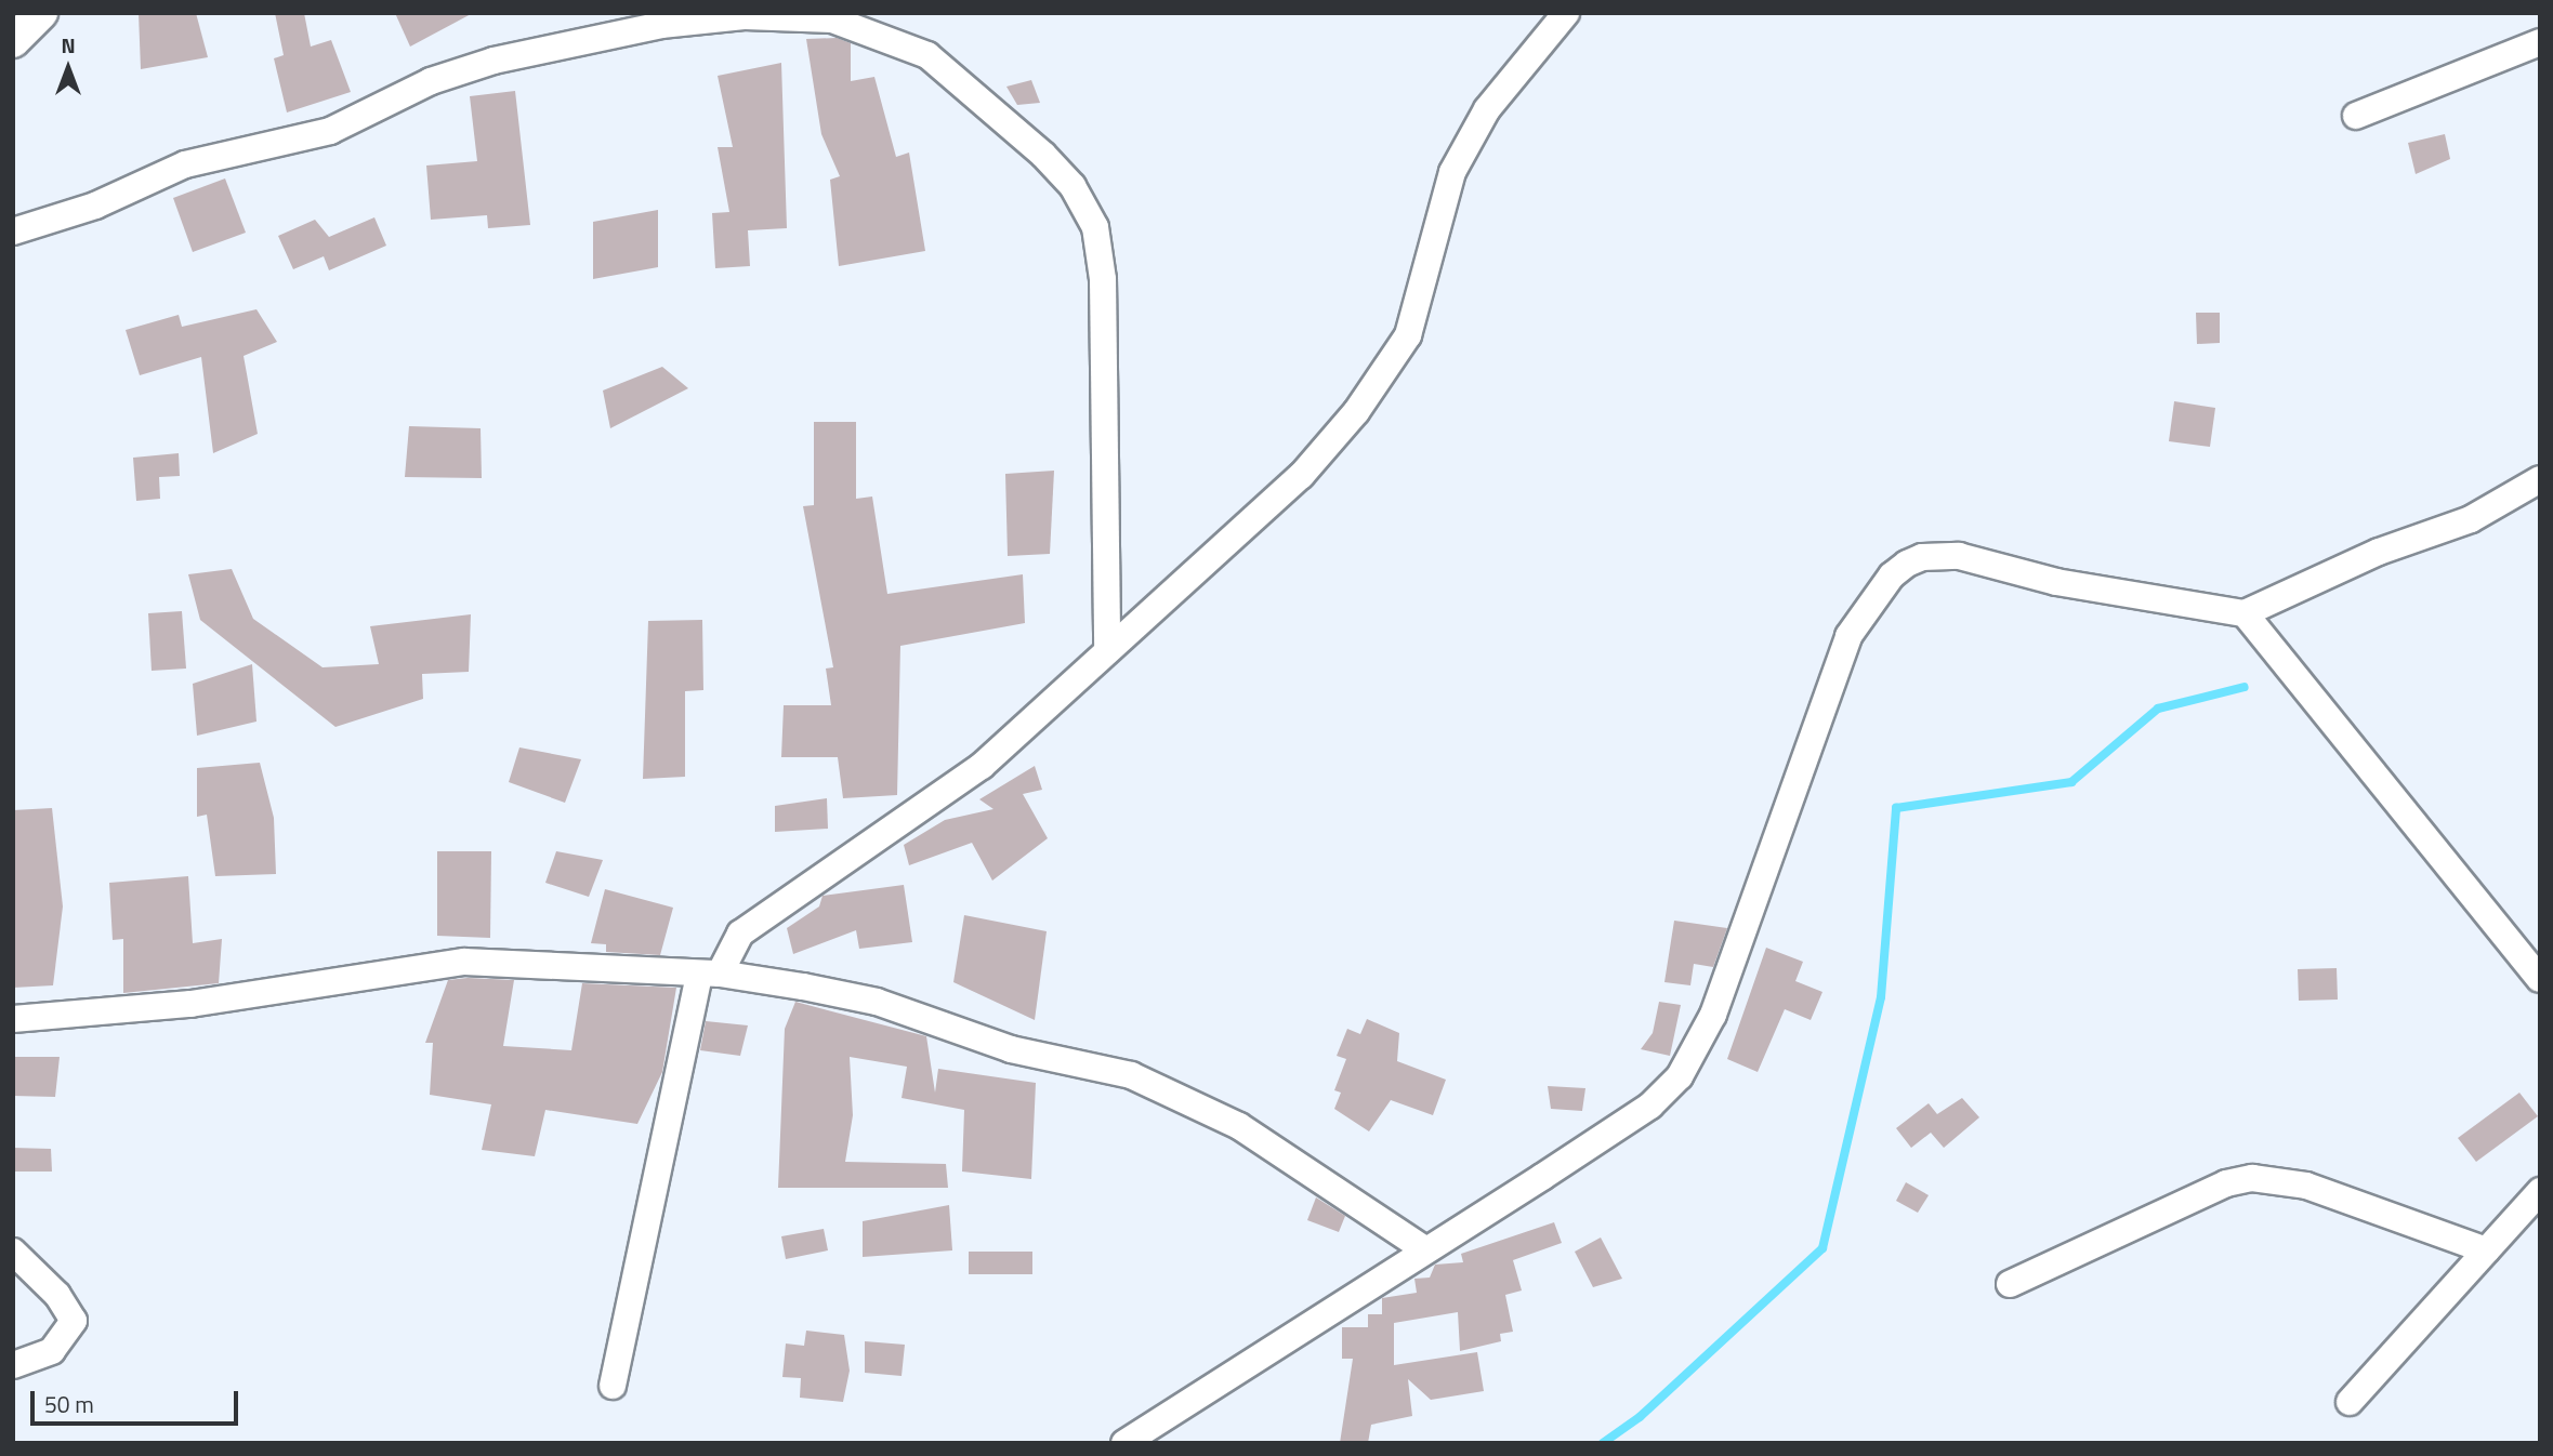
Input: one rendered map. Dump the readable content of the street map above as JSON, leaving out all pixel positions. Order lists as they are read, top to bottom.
{
  "scale_bar": "50 m",
  "north": "top"
}
